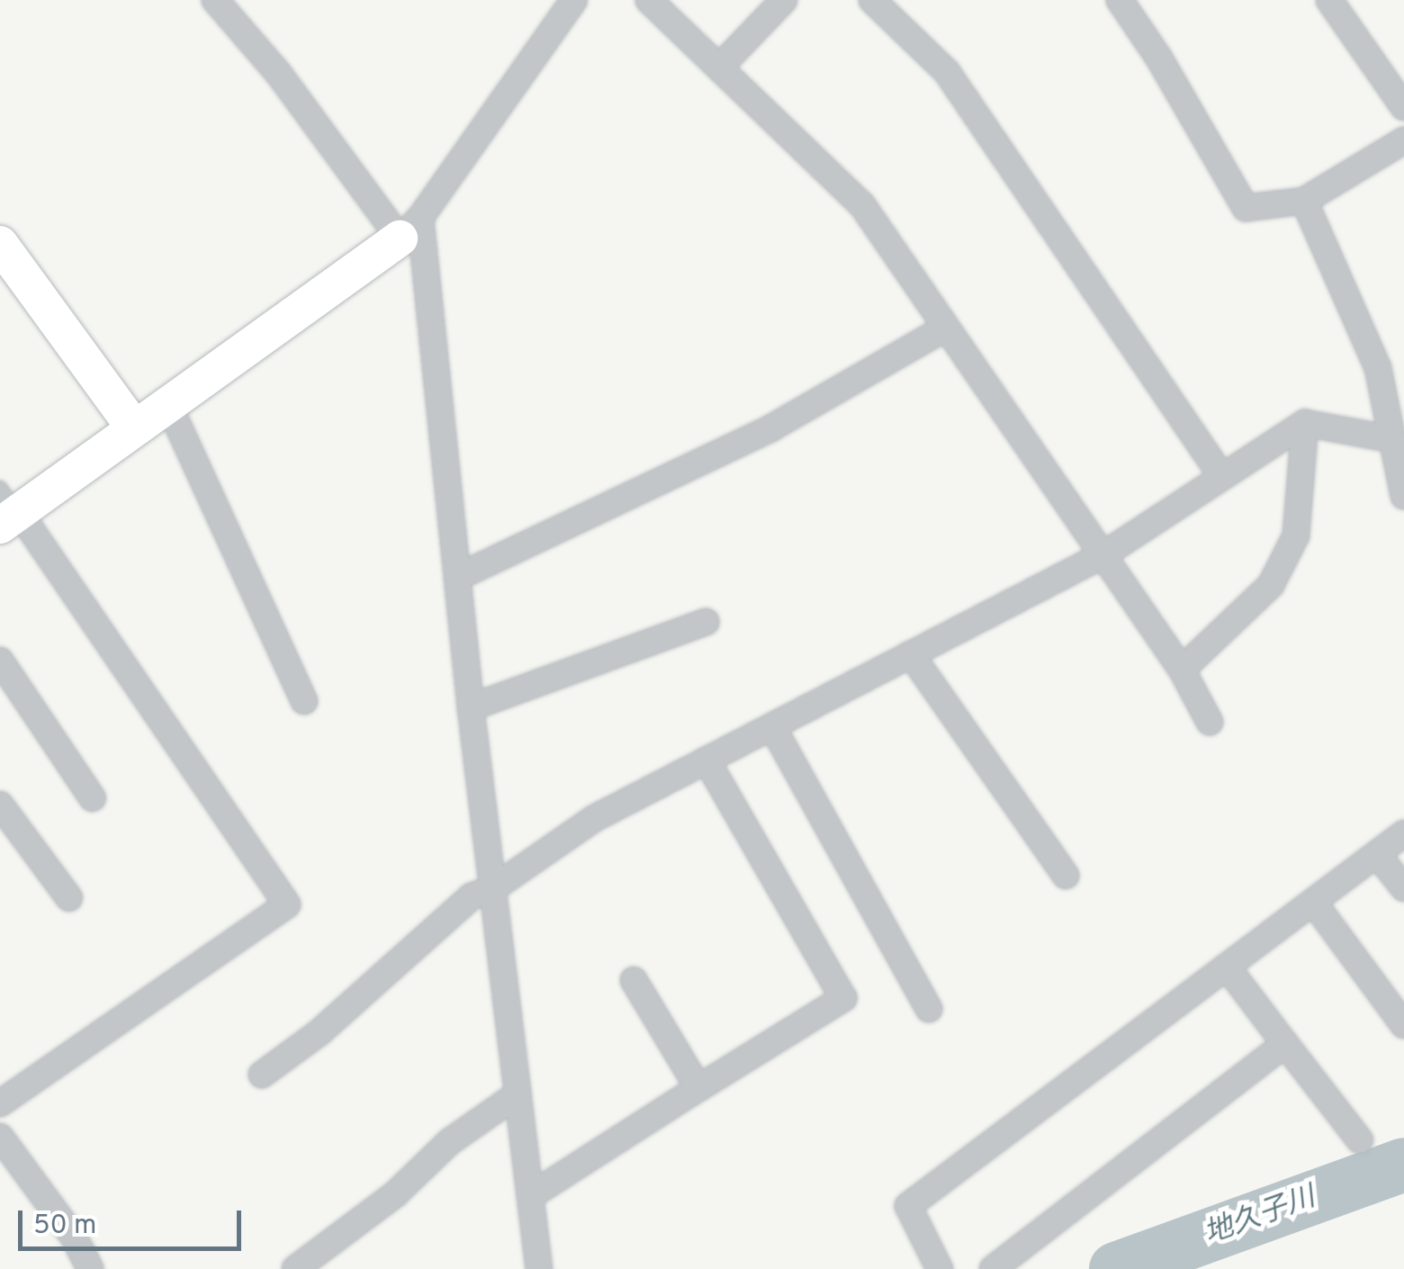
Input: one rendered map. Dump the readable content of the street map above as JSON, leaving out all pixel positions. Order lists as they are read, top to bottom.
{
  "water": ["地久子川"],
  "scale_bar": "50 m"
}
